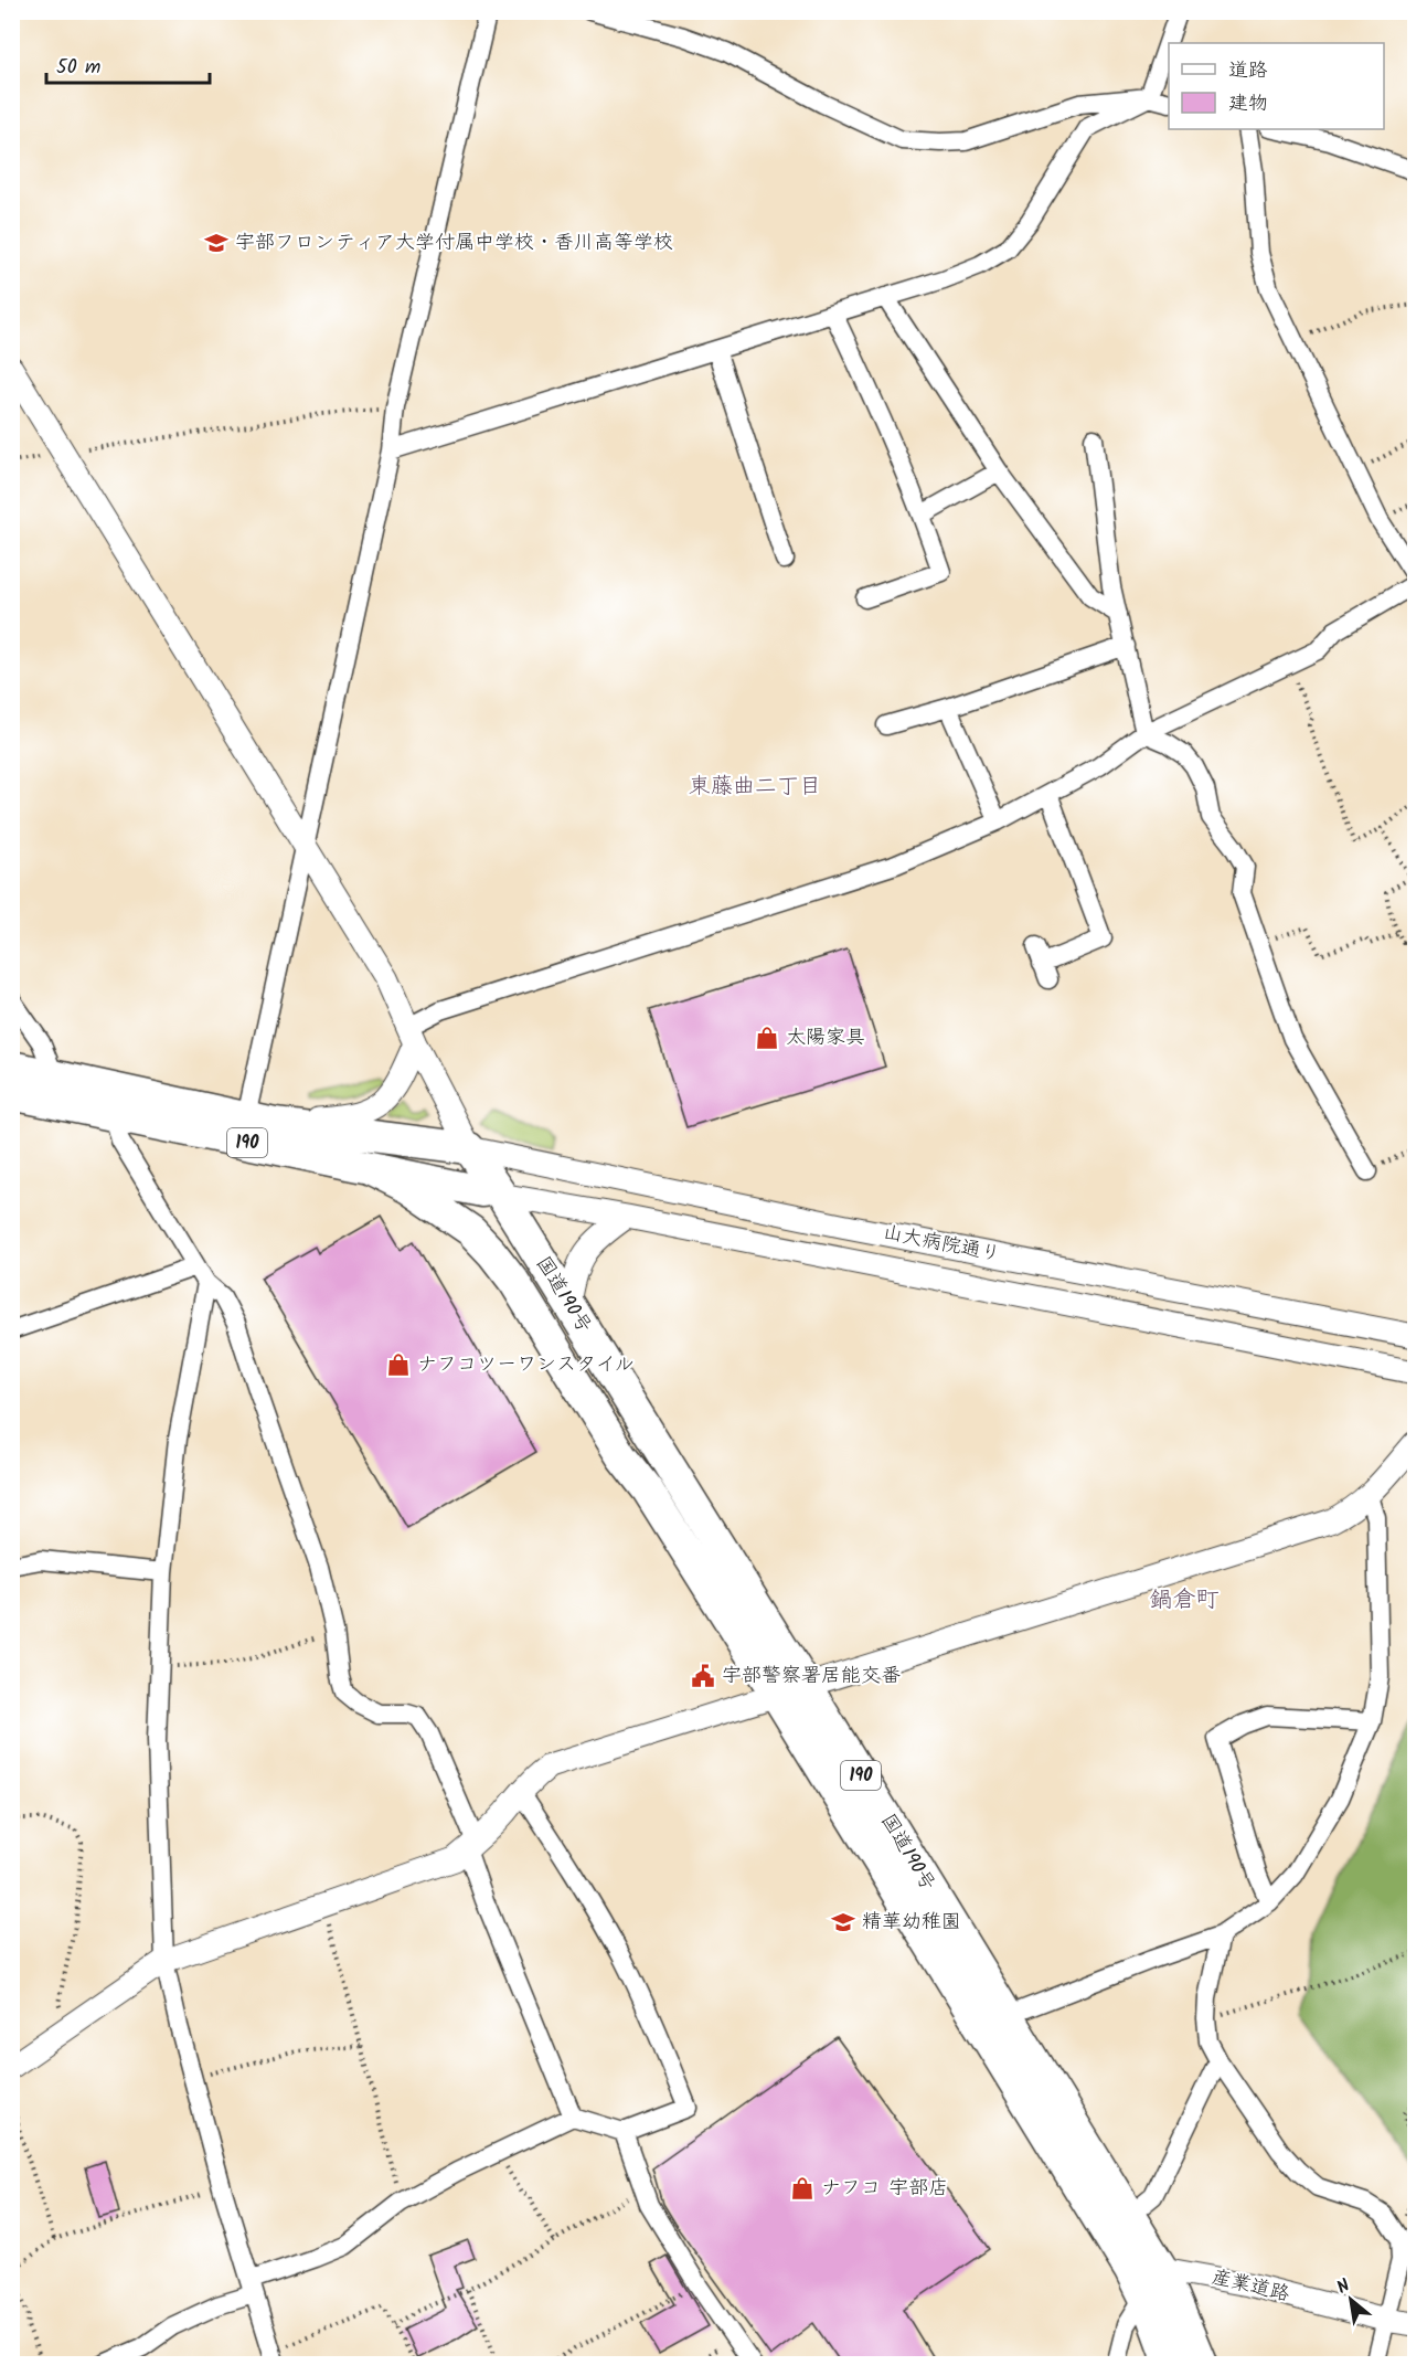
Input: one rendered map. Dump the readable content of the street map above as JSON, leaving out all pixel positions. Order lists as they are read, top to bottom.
{
  "streets": {
    "highway": ["190", "国道190号"],
    "street": ["山大病院通り", "産業道路"]
  },
  "crossings": [
    ["190", "山大病院通り"],
    ["190", "国道190号"],
    ["山大病院通り", "国道190号"],
    ["国道190号", "産業道路"]
  ],
  "districts": ["東藤曲二丁目", "鍋倉町"],
  "places": {
    "school or university": ["宇部フロンティア大学付属中学校・香川高等学校", "精華幼稚園"],
    "shop": ["太陽家具", "ナフコツーワンスタイル", "ナフコ 宇部店"],
    "public building": ["宇部警察署居能交番"]
  },
  "legend": ["道路", "建物"],
  "scale_bar": "50 m",
  "north": "top left"
}
